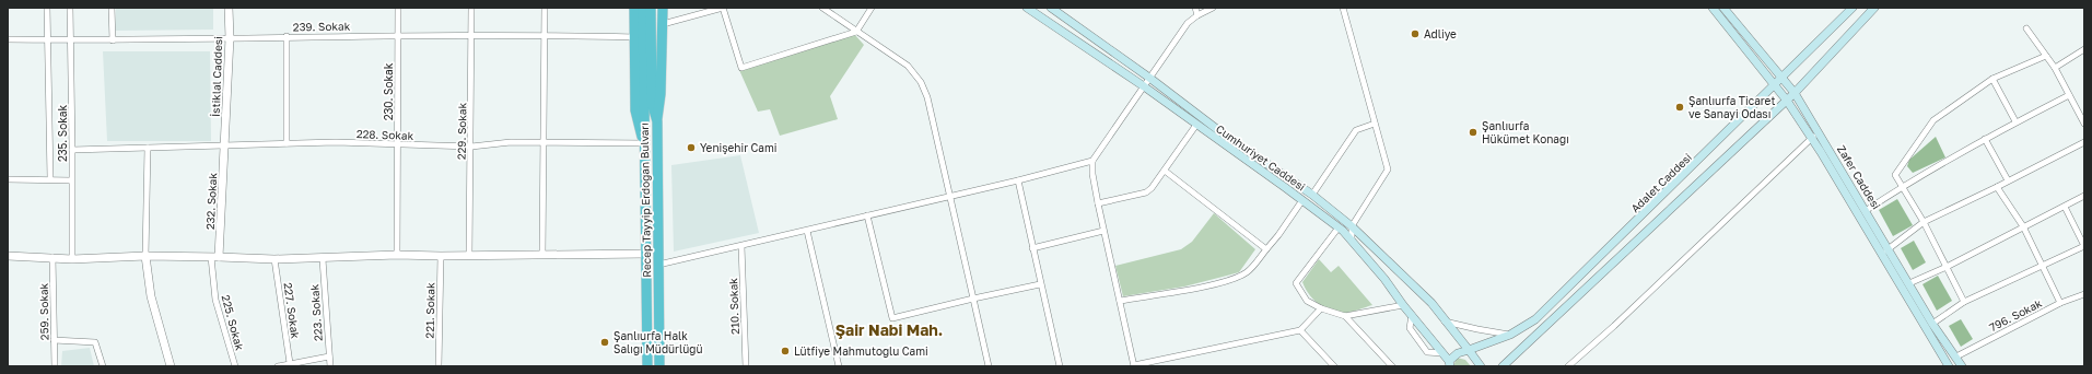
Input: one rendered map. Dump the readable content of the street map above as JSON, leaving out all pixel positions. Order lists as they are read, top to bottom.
{
  "streets": {
    "highway": ["Recep Tayyip Erdoğan Bulvarı"],
    "main road": ["Cumhuriyet Caddesi", "Zafer Caddesi", "Adalet Caddesi"],
    "street": [
      "239. Sokak",
      "İstiklal Caddesi",
      "230. Sokak",
      "229. Sokak",
      "235. Sokak",
      "228. Sokak",
      "232. Sokak",
      "210. Sokak",
      "227. Sokak",
      "221. Sokak",
      "259. Sokak",
      "223. Sokak",
      "796. Sokak",
      "225. Sokak"
    ]
  },
  "crossings": [
    ["239. Sokak", "İstiklal Caddesi"],
    ["239. Sokak", "230. Sokak"],
    ["239. Sokak", "229. Sokak"],
    ["239. Sokak", "235. Sokak"],
    ["İstiklal Caddesi", "228. Sokak"],
    ["İstiklal Caddesi", "232. Sokak"],
    ["230. Sokak", "228. Sokak"],
    ["229. Sokak", "228. Sokak"],
    ["235. Sokak", "228. Sokak"],
    ["228. Sokak", "Recep Tayyip Erdoğan Bulvarı"],
    ["228. Sokak", "232. Sokak"],
    ["Cumhuriyet Caddesi", "Adalet Caddesi"],
    ["Zafer Caddesi", "Adalet Caddesi"],
    ["Zafer Caddesi", "796. Sokak"],
    ["232. Sokak", "225. Sokak"]
  ],
  "districts": ["Şair Nabi Mah."],
  "places": [
    "Adliye",
    "Şanlıurfa Ticaret ve Sanayi Odası",
    "Şanlıurfa Hükümet Konağı",
    "Yenişehir Cami",
    "Şanlıurfa Halk Salığı Müdürlüğü",
    "Lütfiye Mahmutoğlu Cami"
  ]
}
